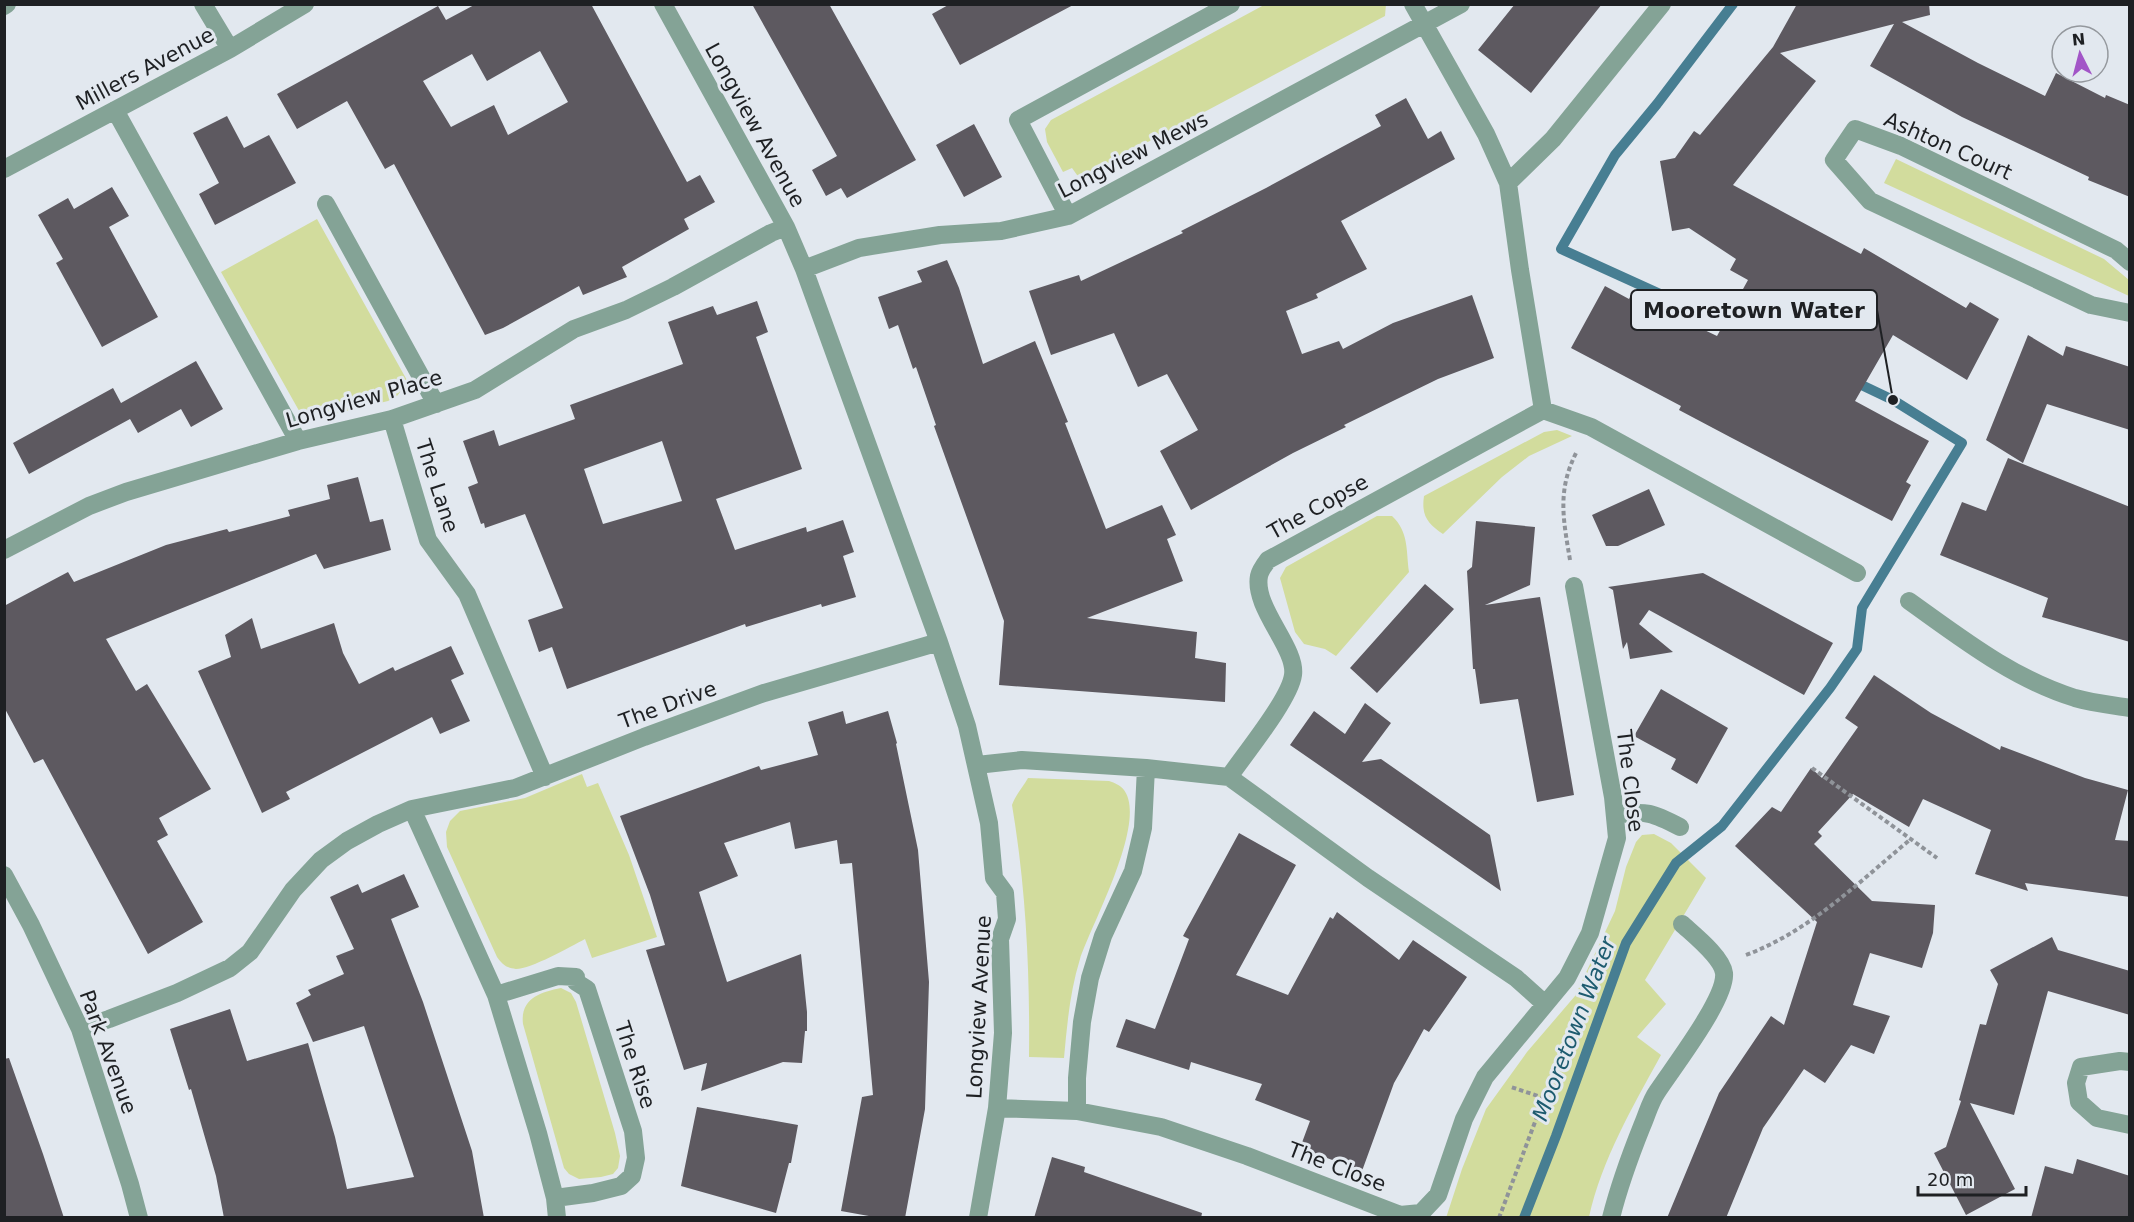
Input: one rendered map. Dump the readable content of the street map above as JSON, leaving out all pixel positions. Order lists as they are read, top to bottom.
{
  "streets": {
    "street": [
      "Millers Avenue",
      "Longview Avenue",
      "Ashton Court",
      "Longview Mews",
      "Longview Place",
      "The Lane",
      "The Copse",
      "The Drive",
      "The Close",
      "Park Avenue",
      "The Rise"
    ]
  },
  "crossings": [
    ["Longview Avenue", "Longview Mews"],
    ["Longview Avenue", "Longview Place"],
    ["Longview Avenue", "The Drive"],
    ["Longview Avenue", "The Close"],
    ["Longview Place", "The Lane"],
    ["The Lane", "The Drive"],
    ["The Drive", "Park Avenue"]
  ],
  "water": ["Mooretown Water"],
  "places": ["Mooretown Water"],
  "scale_bar": "20 m",
  "north": "top"
}
